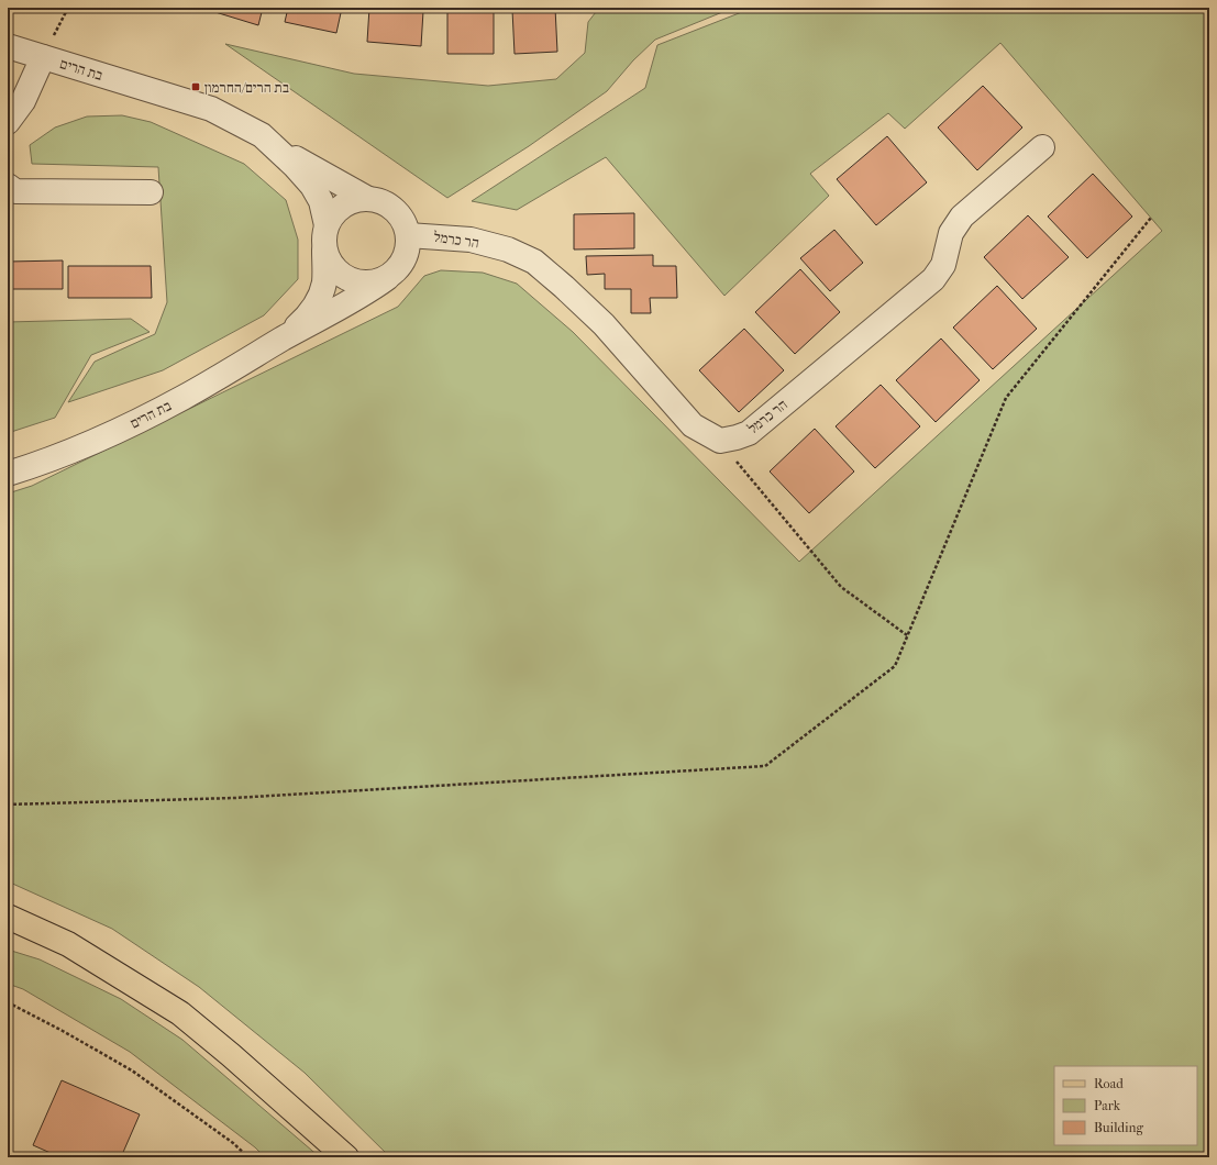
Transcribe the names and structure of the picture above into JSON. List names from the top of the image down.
{
  "streets": {
    "street": ["בת הרים", "הר כרמל"]
  },
  "crossings": [
    ["בת הרים", "הר כרמל"]
  ],
  "places": {
    "transit": ["בת הרים/החרמון"]
  },
  "legend": ["Road", "Park", "Building"]
}
